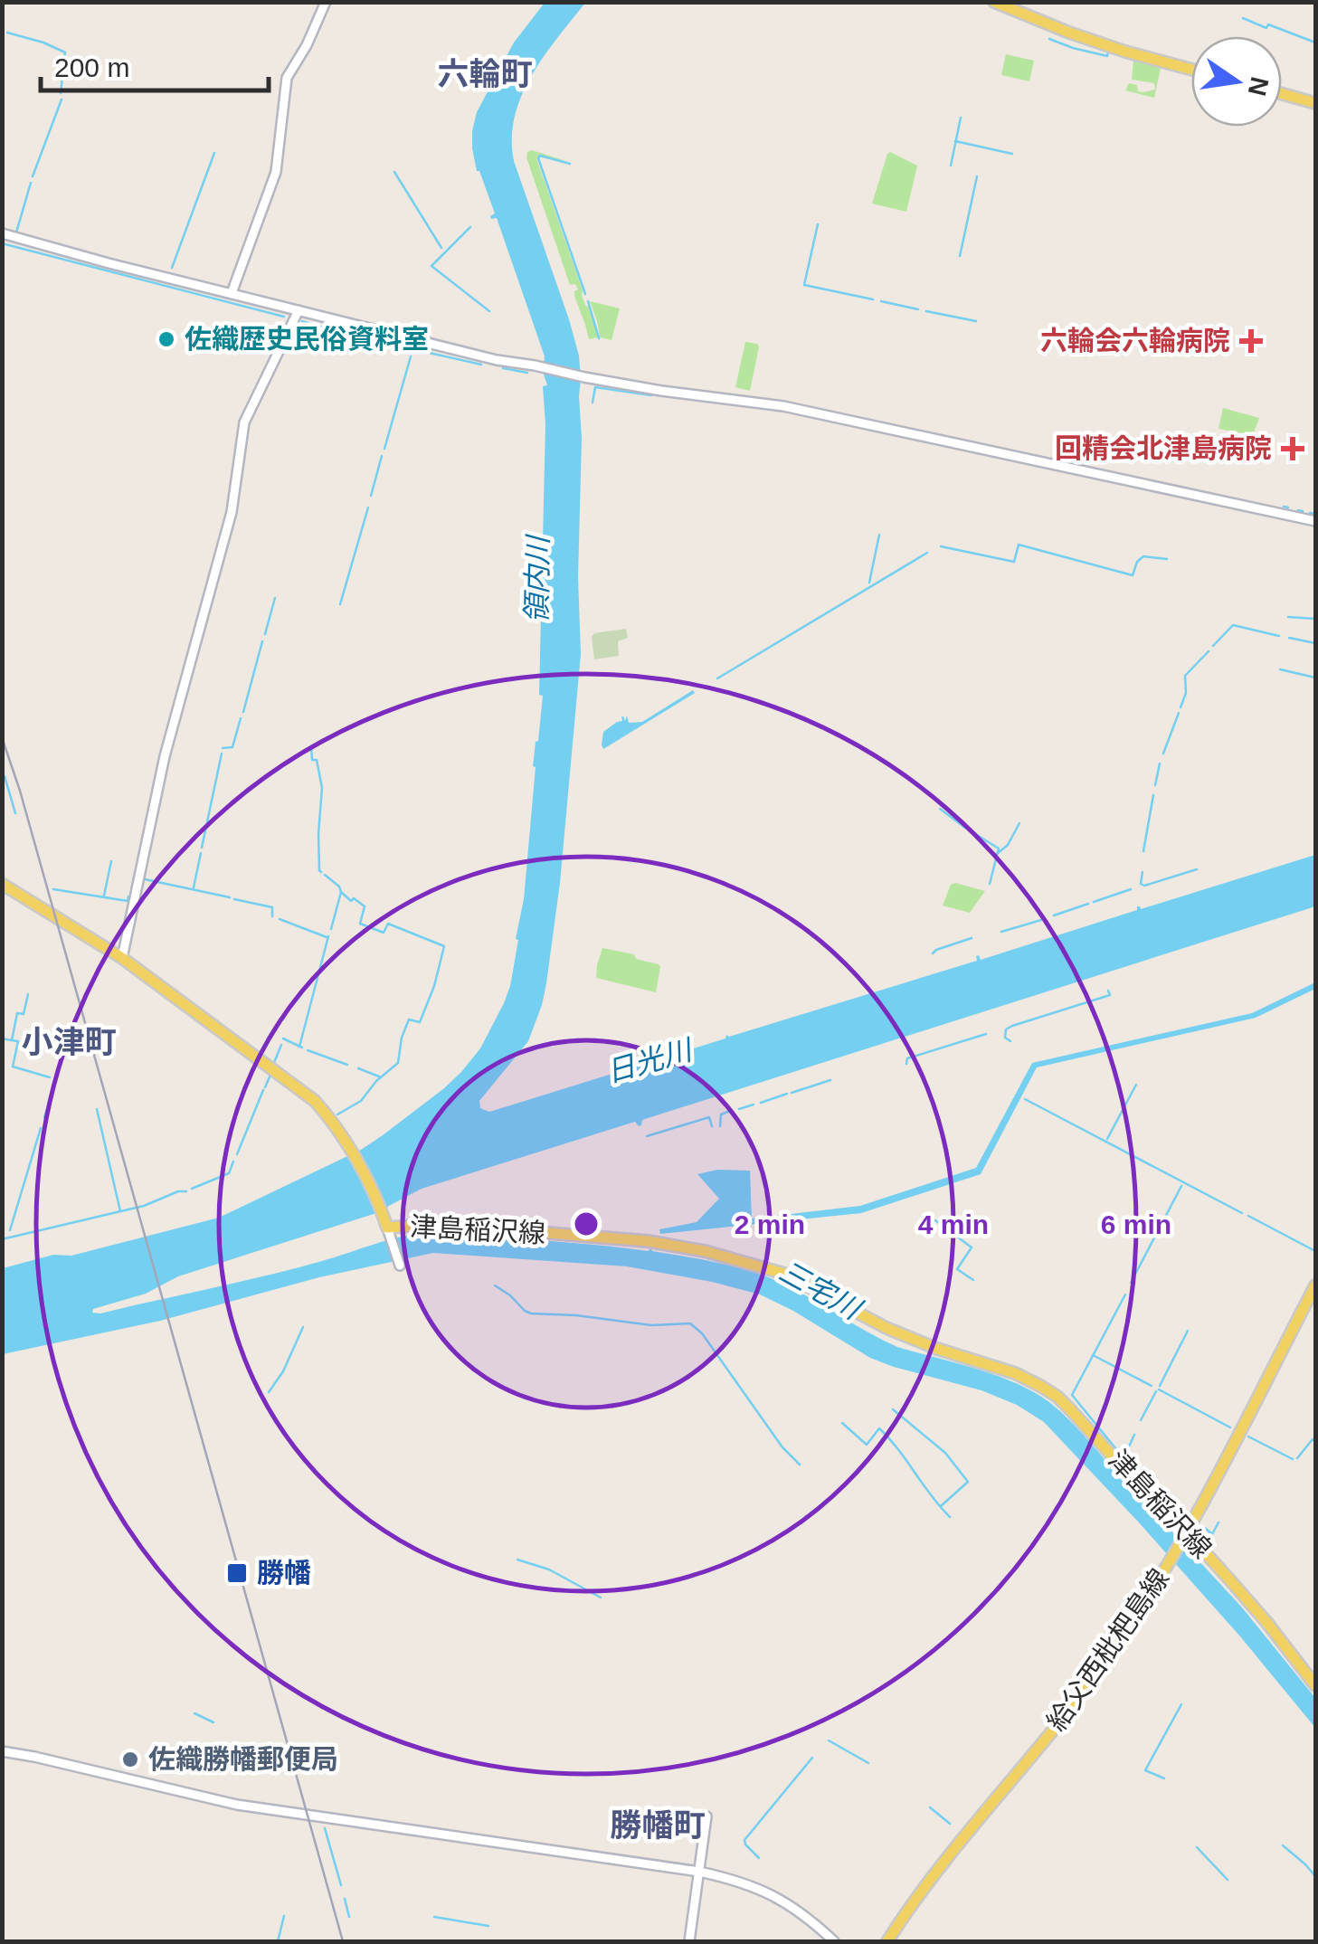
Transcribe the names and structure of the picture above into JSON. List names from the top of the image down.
{
  "streets": {
    "main road": ["津島稲沢線", "給父西枇杷島線"]
  },
  "crossings": [
    ["津島稲沢線", "給父西枇杷島線"]
  ],
  "districts": ["六輪町", "小津町", "勝幡町"],
  "water": ["領内川", "日光川", "三宅川"],
  "places": {
    "other": ["佐織歴史民俗資料室", "佐織勝幡郵便局"],
    "health": ["六輪会六輪病院", "回精会北津島病院"],
    "transit": ["勝幡"]
  },
  "scale_bar": "200 m",
  "north": "right",
  "rings": ["2 min", "4 min", "6 min"]
}
